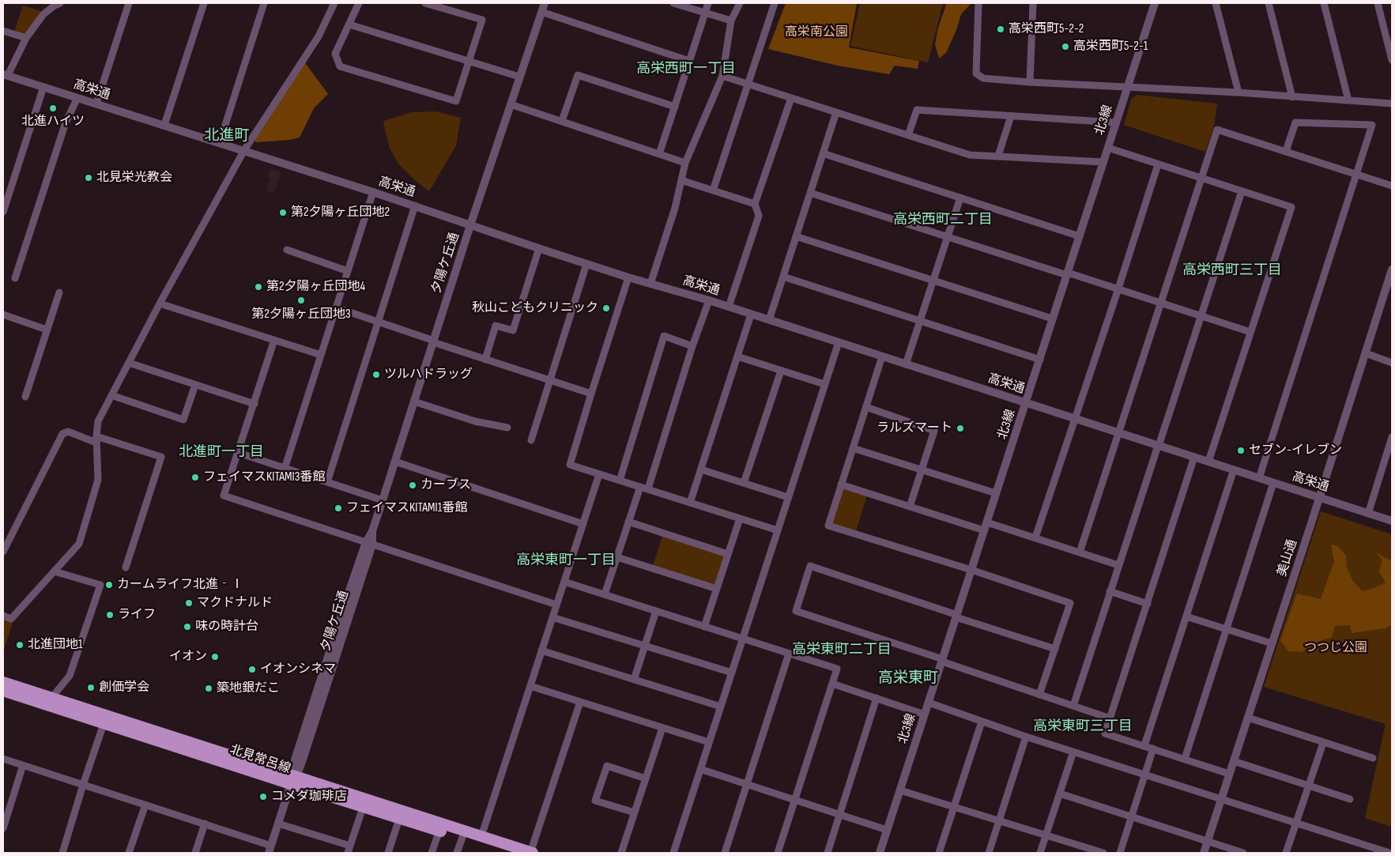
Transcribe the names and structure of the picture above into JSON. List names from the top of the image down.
{
  "streets": {
    "main road": ["北見常呂線"],
    "street": [
      "高栄通",
      "北3線",
      "夕陽ケ丘通",
      "美山通"
    ]
  },
  "crossings": [
    ["高栄通", "北3線"],
    ["高栄通", "夕陽ケ丘通"],
    ["高栄通", "美山通"],
    ["夕陽ケ丘通", "北見常呂線"]
  ],
  "districts": [
    "高栄西町一丁目",
    "北進町",
    "高栄西町二丁目",
    "高栄西町三丁目",
    "北進町一丁目",
    "高栄東町一丁目",
    "高栄東町二丁目",
    "高栄東町",
    "高栄東町三丁目"
  ],
  "parks": ["高栄南公園", "つつじ公園"],
  "places": [
    "高栄西町5-2-2",
    "高栄西町5-2-1",
    "北進ハイツ",
    "北見栄光教会",
    "第2夕陽ヶ丘団地2",
    "第2夕陽ヶ丘団地4",
    "第2夕陽ヶ丘団地3",
    "秋山こどもクリニック",
    "ツルハドラッグ",
    "ラルズマート",
    "セブン-イレブン",
    "フェイマスKITAMI3番館",
    "カーブス",
    "フェイマスKITAMI1番館",
    "カームライフ北進‐Ⅰ",
    "マクドナルド",
    "ライフ",
    "味の時計台",
    "北進団地1",
    "イオン",
    "イオンシネマ",
    "創価学会",
    "築地銀だこ",
    "コメダ珈琲店"
  ]
}
